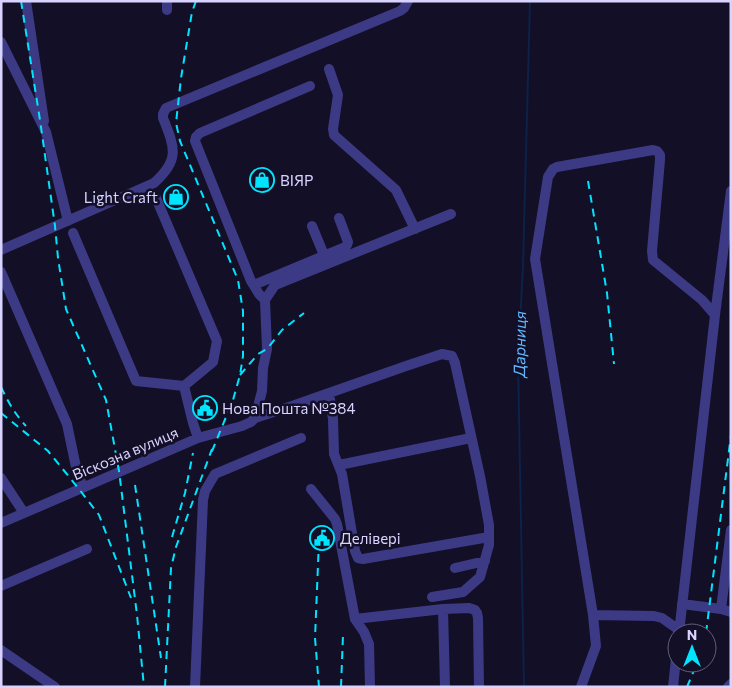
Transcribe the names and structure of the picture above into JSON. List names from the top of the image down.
{
  "streets": {
    "street": ["Віскозна вулиця"]
  },
  "water": ["Дарниця"],
  "places": {
    "shop": ["ВІЯР", "Light Craft"],
    "public building": ["Нова Пошта №384", "Делівері"]
  },
  "north": "top"
}
